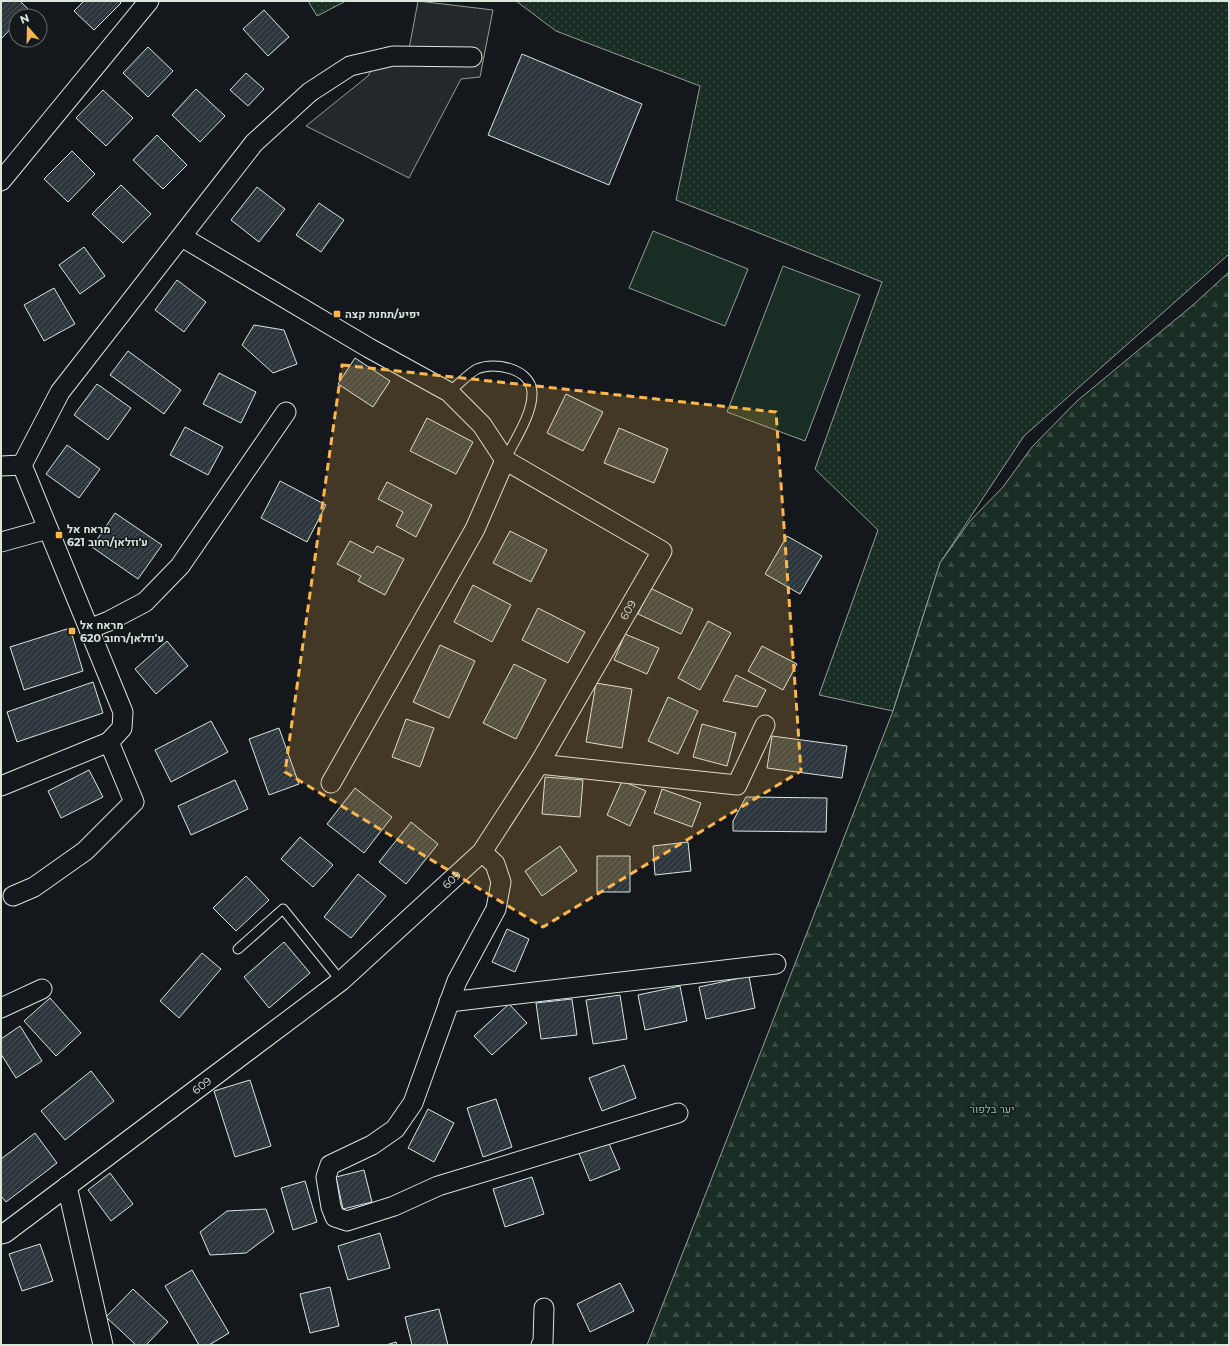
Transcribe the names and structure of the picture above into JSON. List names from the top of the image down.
{
  "streets": {
    "street": ["609"]
  },
  "parks": ["יער בלפור"],
  "places": {
    "transit": ["יפיע/תחנת קצה", "מראח אל ע׳וזלאן/רחוב 621", "מראח אל ע׳וזלאן/רחוב 620"]
  },
  "north": "top"
}
